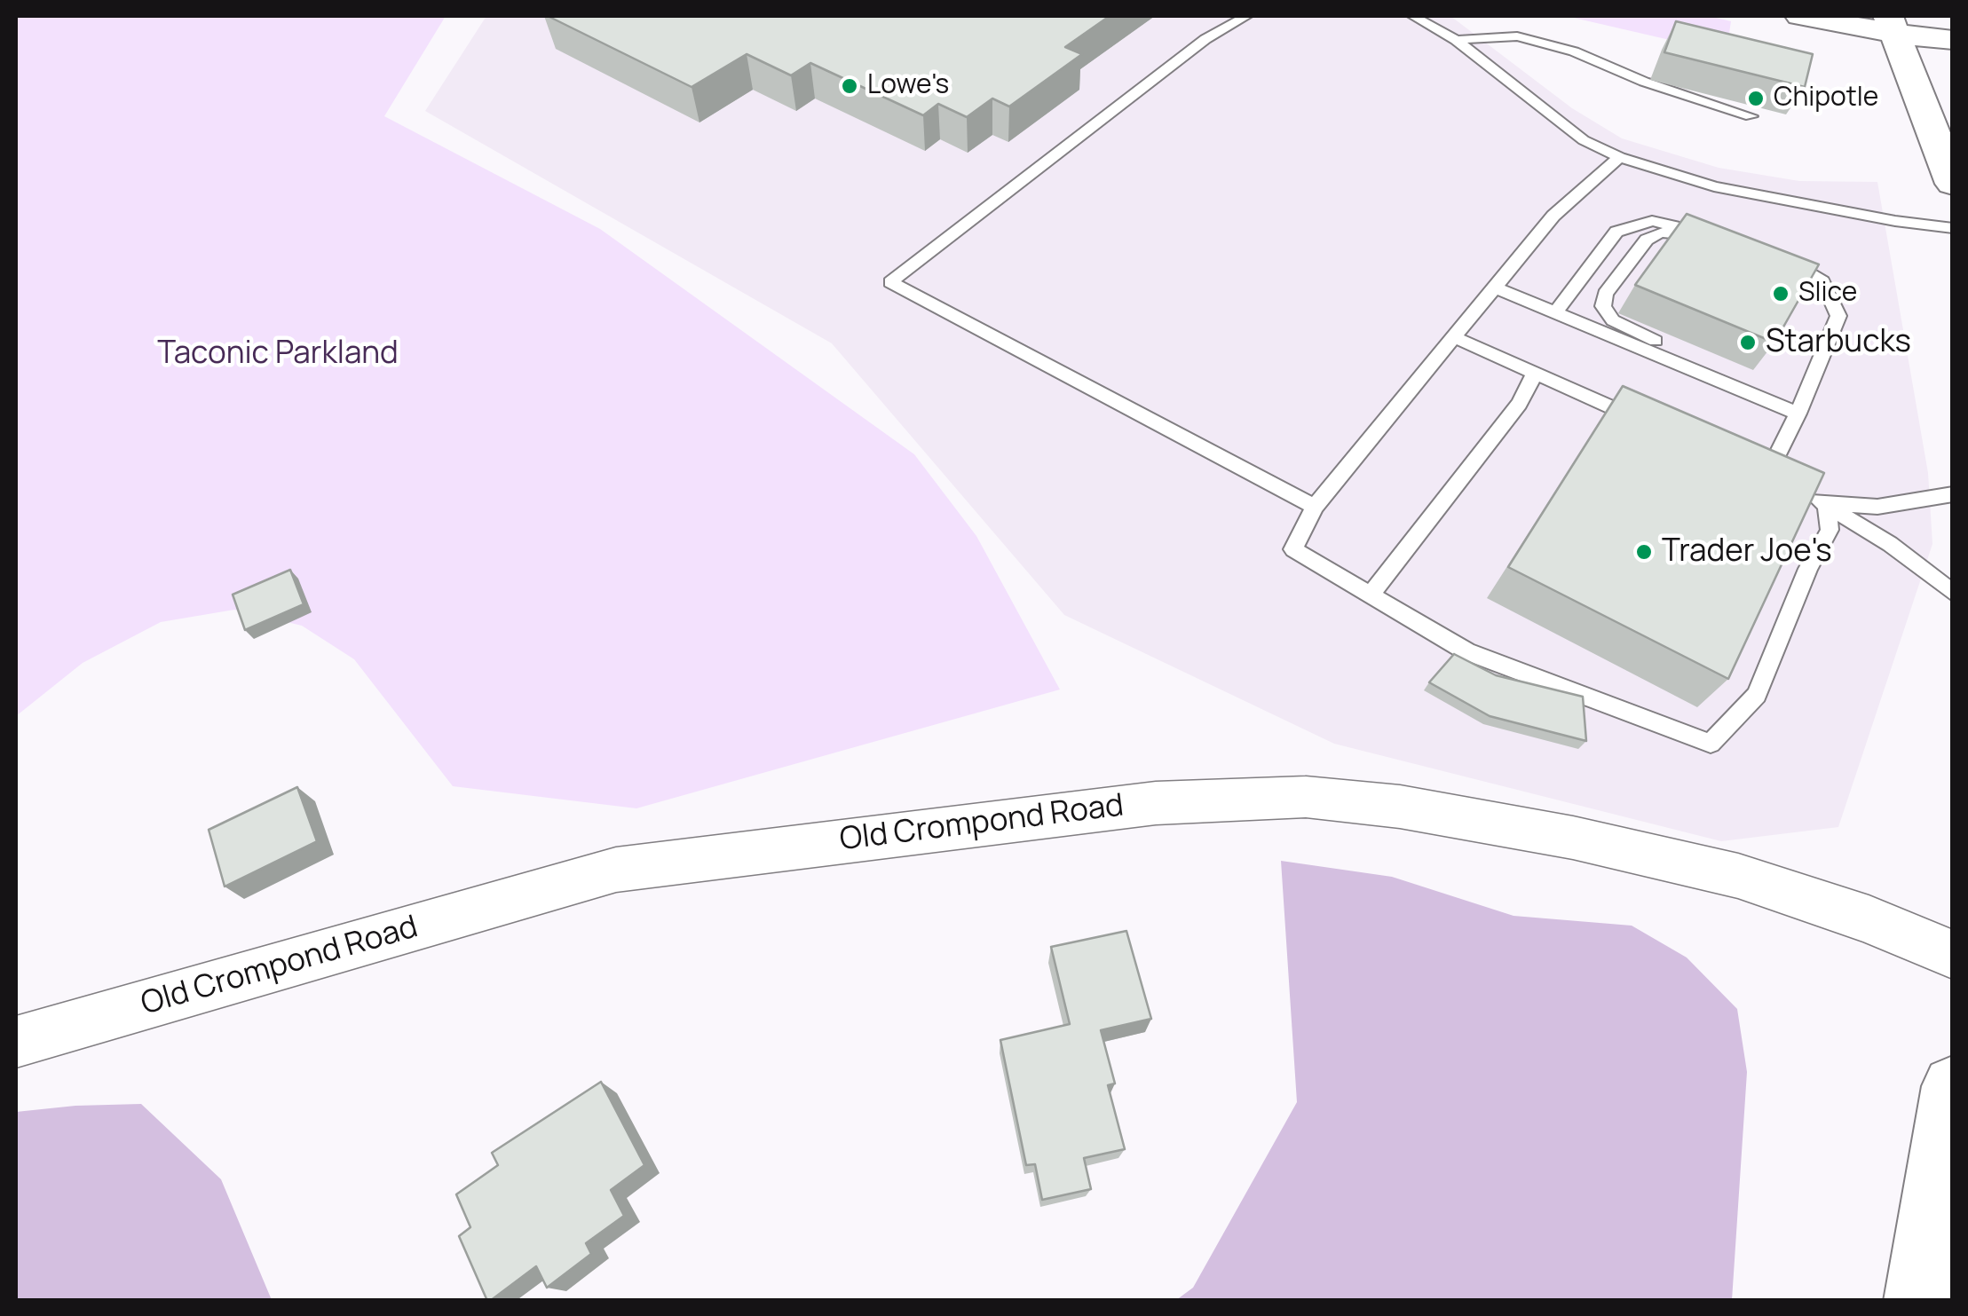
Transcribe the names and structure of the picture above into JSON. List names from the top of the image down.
{
  "streets": {
    "street": ["Old Crompond Road"]
  },
  "parks": ["Taconic Parkland"],
  "places": [
    "Lowe's",
    "Chipotle",
    "Slice",
    "Starbucks",
    "Trader Joe's"
  ]
}
